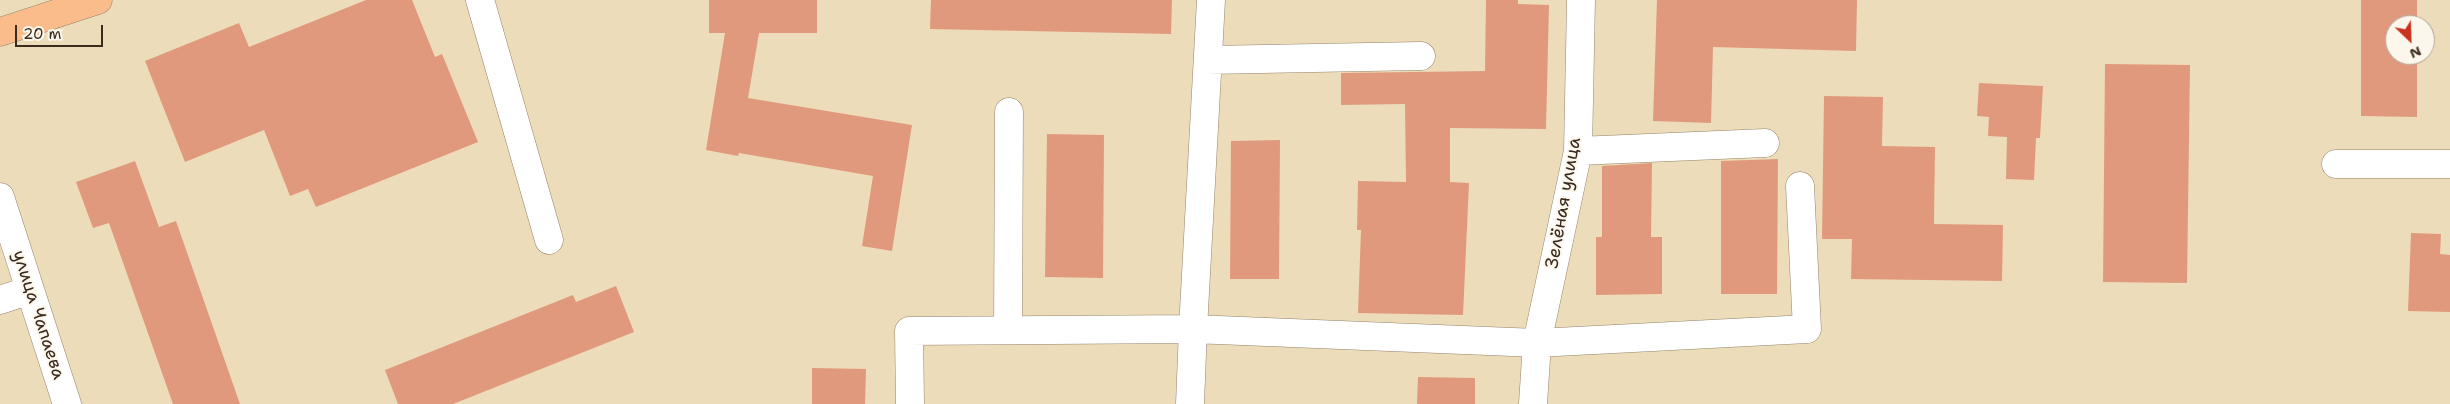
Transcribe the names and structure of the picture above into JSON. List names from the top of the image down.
{
  "streets": {
    "street": ["Зелёная улица", "улица Чапаева"]
  },
  "scale_bar": "20 m",
  "north": "bottom right"
}
